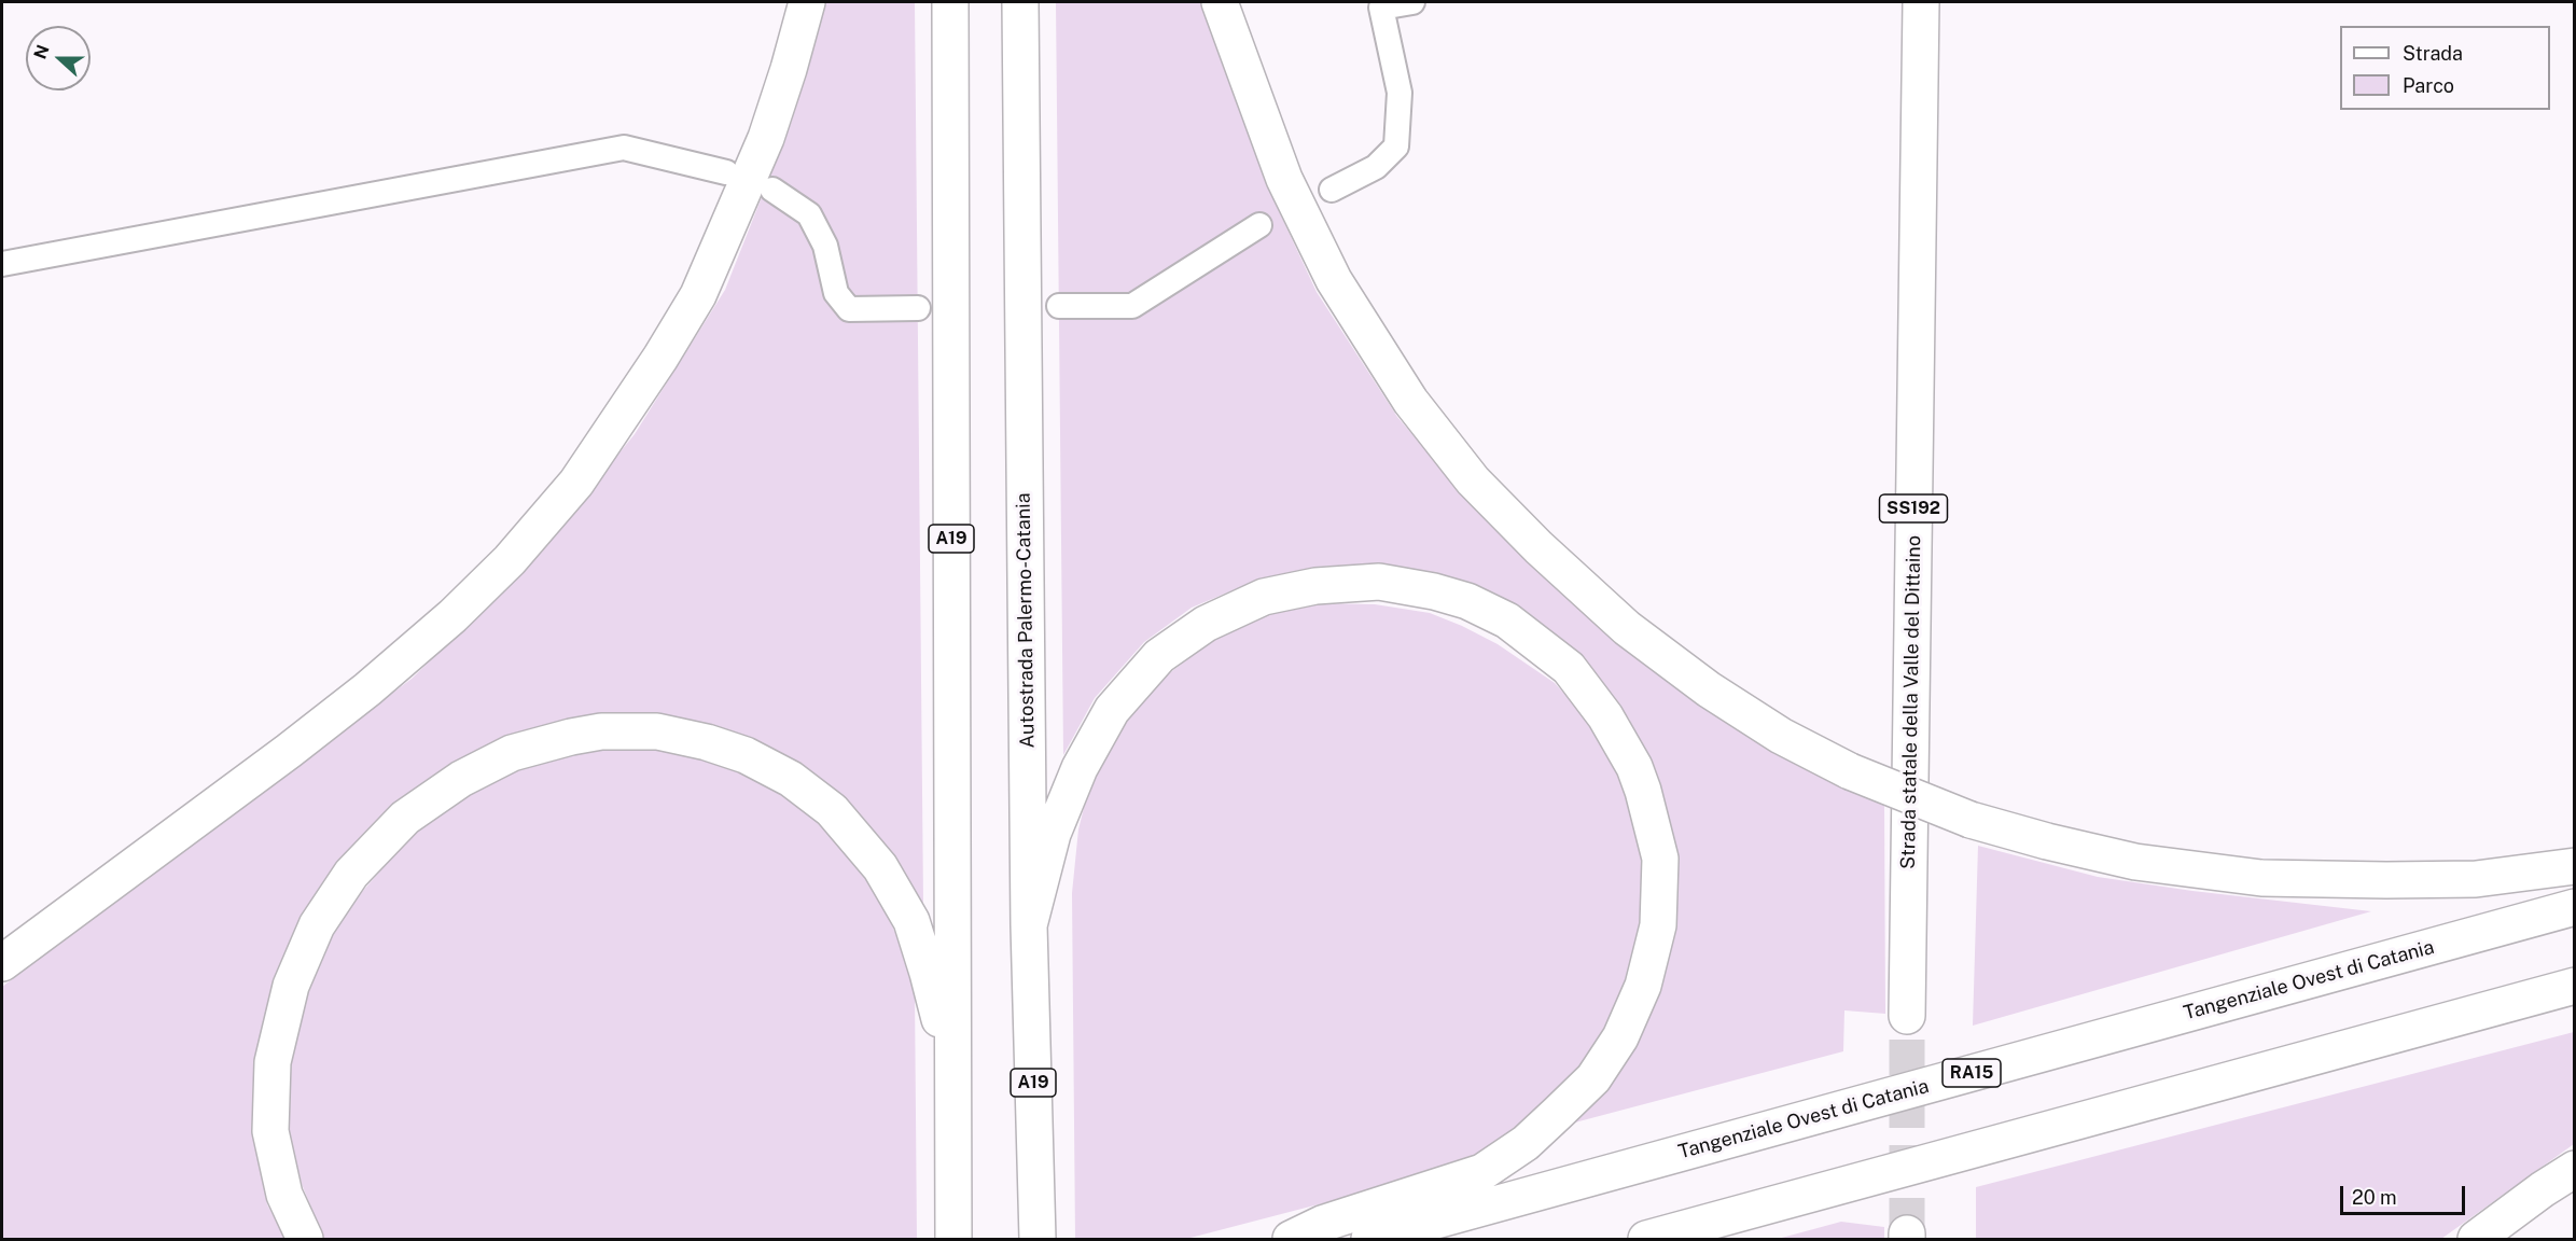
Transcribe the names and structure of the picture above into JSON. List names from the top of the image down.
{
  "streets": {
    "main road": [
      "SS192",
      "A19",
      "Autostrada Palermo-Catania",
      "Strada statale della Valle del Dittaino",
      "Tangenziale Ovest di Catania",
      "RA15"
    ]
  },
  "legend": ["Strada", "Parco"],
  "scale_bar": "20 m",
  "north": "left"
}
